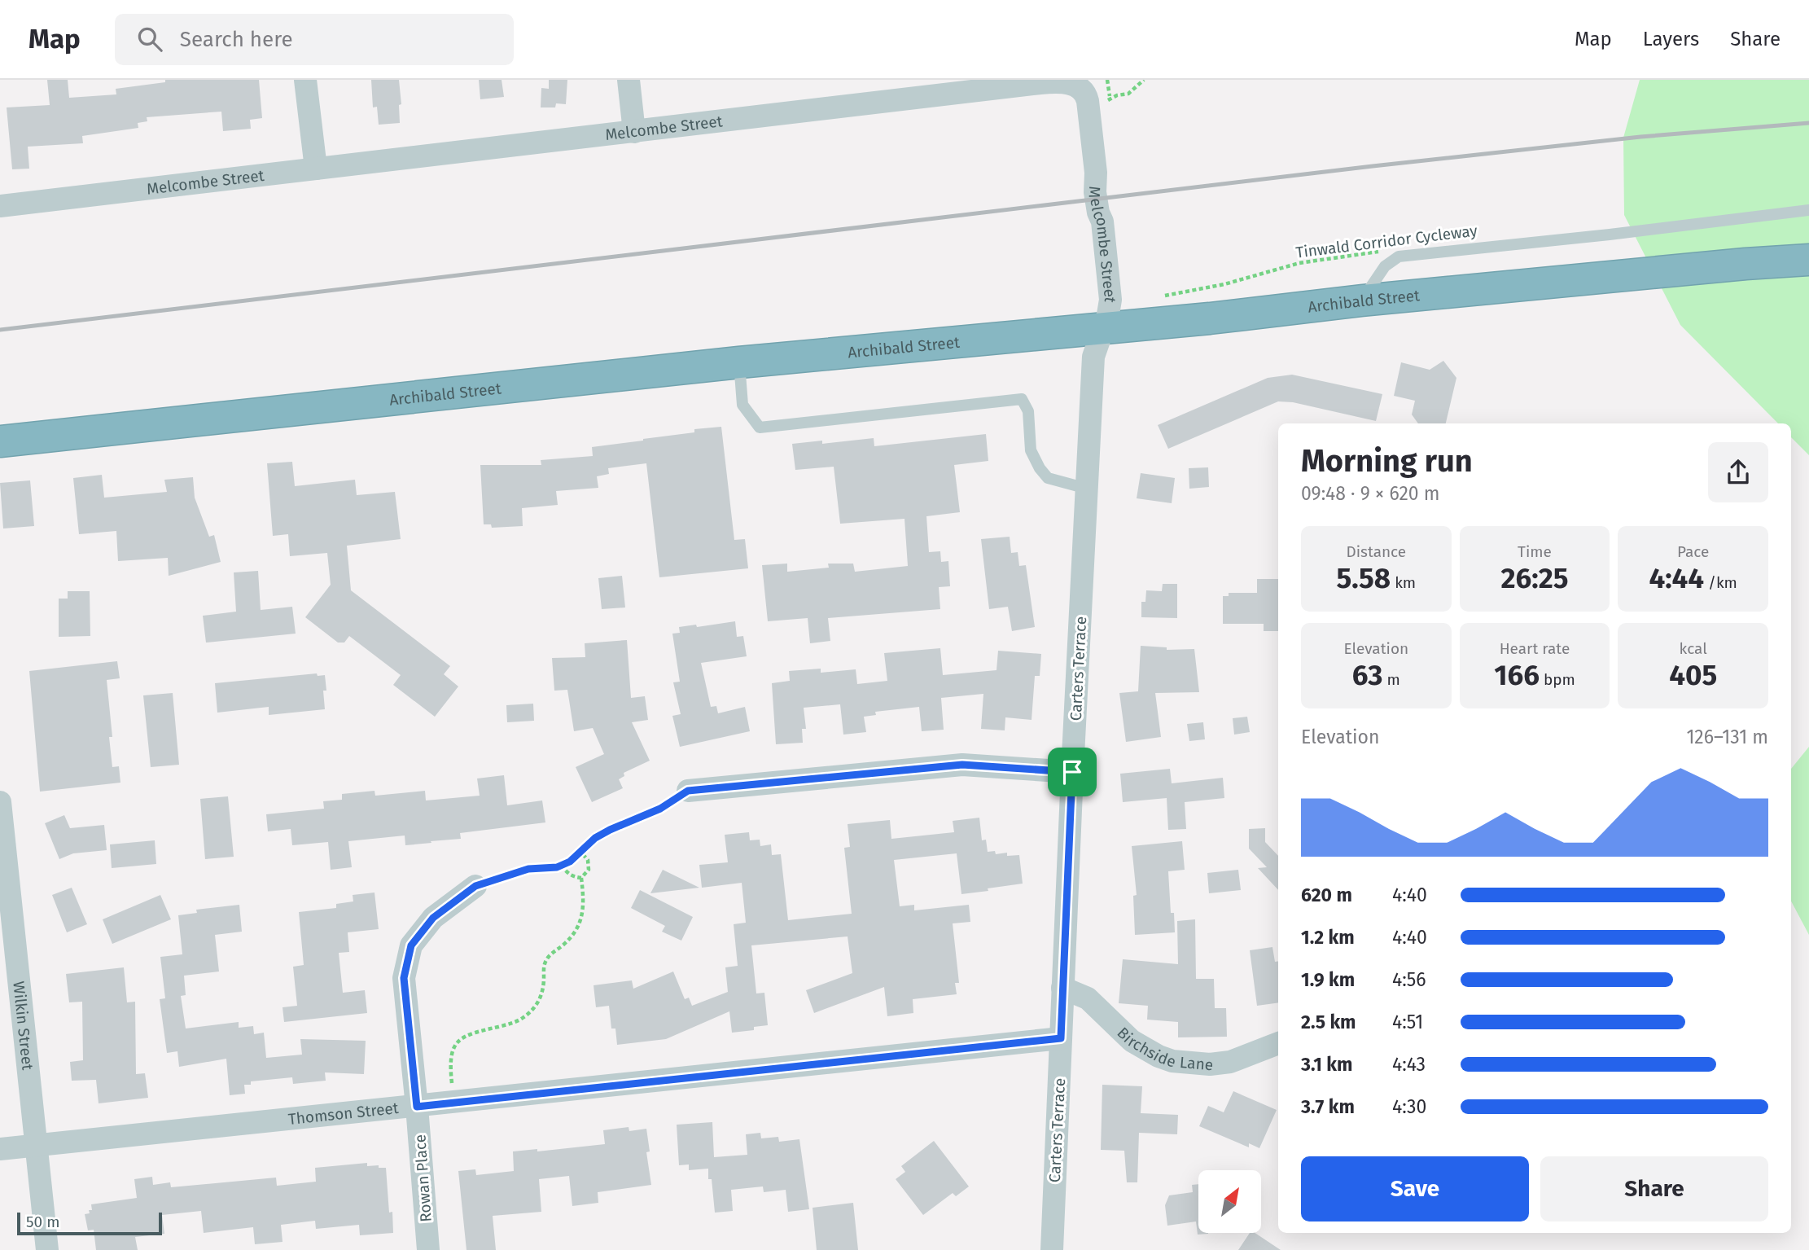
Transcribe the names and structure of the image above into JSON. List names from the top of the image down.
{
  "streets": {
    "highway": ["Archibald Street"],
    "street": [
      "Melcombe Street",
      "Carters Terrace",
      "Wilkin Street",
      "Birchside Lane",
      "Thomson Street",
      "Rowan Place"
    ],
    "path": ["Tinwald Corridor Cycleway"]
  },
  "crossings": [
    ["Melcombe Street", "Archibald Street"],
    ["Melcombe Street", "Carters Terrace"],
    ["Archibald Street", "Carters Terrace"],
    ["Carters Terrace", "Birchside Lane"],
    ["Carters Terrace", "Thomson Street"],
    ["Wilkin Street", "Thomson Street"],
    ["Thomson Street", "Rowan Place"]
  ],
  "scale_bar": "50 m",
  "north": "top right",
  "page": {
    "header": "Map",
    "search": "Search here",
    "nav": ["Map", "Layers", "Share"],
    "heading": ["Morning run", "09:48 · 9 × 620 m"],
    "stats": [
      ["Distance", "5.58 km"],
      ["Time", "26:25"],
      ["Pace", "4:44 /km"],
      ["Elevation", "63 m"],
      ["Heart rate", "166 bpm"],
      ["kcal", "405"]
    ],
    "chart": ["Elevation", "126–131 m"],
    "list": [
      {
        "name": "620 m",
        "note": "4:40"
      },
      {
        "name": "1.2 km",
        "note": "4:40"
      },
      {
        "name": "1.9 km",
        "note": "4:56"
      },
      {
        "name": "2.5 km",
        "note": "4:51"
      },
      {
        "name": "3.1 km",
        "note": "4:43"
      },
      {
        "name": "3.7 km",
        "note": "4:30"
      }
    ],
    "buttons": ["Save", "Share"],
    "scale": "50 m"
  }
}
